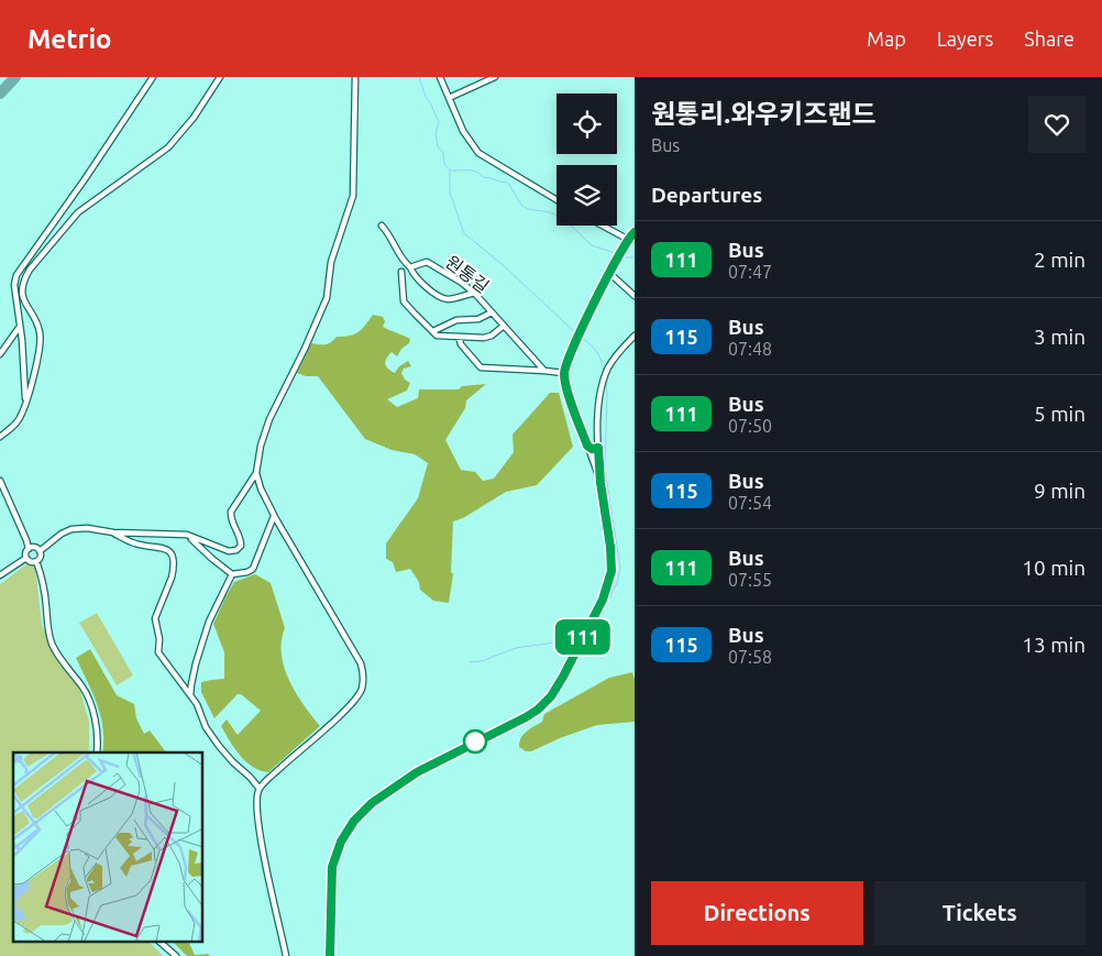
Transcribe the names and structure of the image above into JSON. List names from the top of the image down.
{
  "streets": {
    "street": ["원통길"]
  },
  "lines": ["bus line 111"],
  "page": {
    "header": "Metrio",
    "nav": ["Map", "Layers", "Share"],
    "on_map": "111",
    "heading": [
      ["원통리.와우키즈랜드", "Bus"],
      "Departures"
    ],
    "list": [
      {
        "mark": "111",
        "name": "Bus",
        "note": "07:47",
        "value": "2 min"
      },
      {
        "mark": "115",
        "name": "Bus",
        "note": "07:48",
        "value": "3 min"
      },
      {
        "mark": "111",
        "name": "Bus",
        "note": "07:50",
        "value": "5 min"
      },
      {
        "mark": "115",
        "name": "Bus",
        "note": "07:54",
        "value": "9 min"
      },
      {
        "mark": "111",
        "name": "Bus",
        "note": "07:55",
        "value": "10 min"
      },
      {
        "mark": "115",
        "name": "Bus",
        "note": "07:58",
        "value": "13 min"
      }
    ],
    "buttons": ["Directions", "Tickets"]
  }
}
